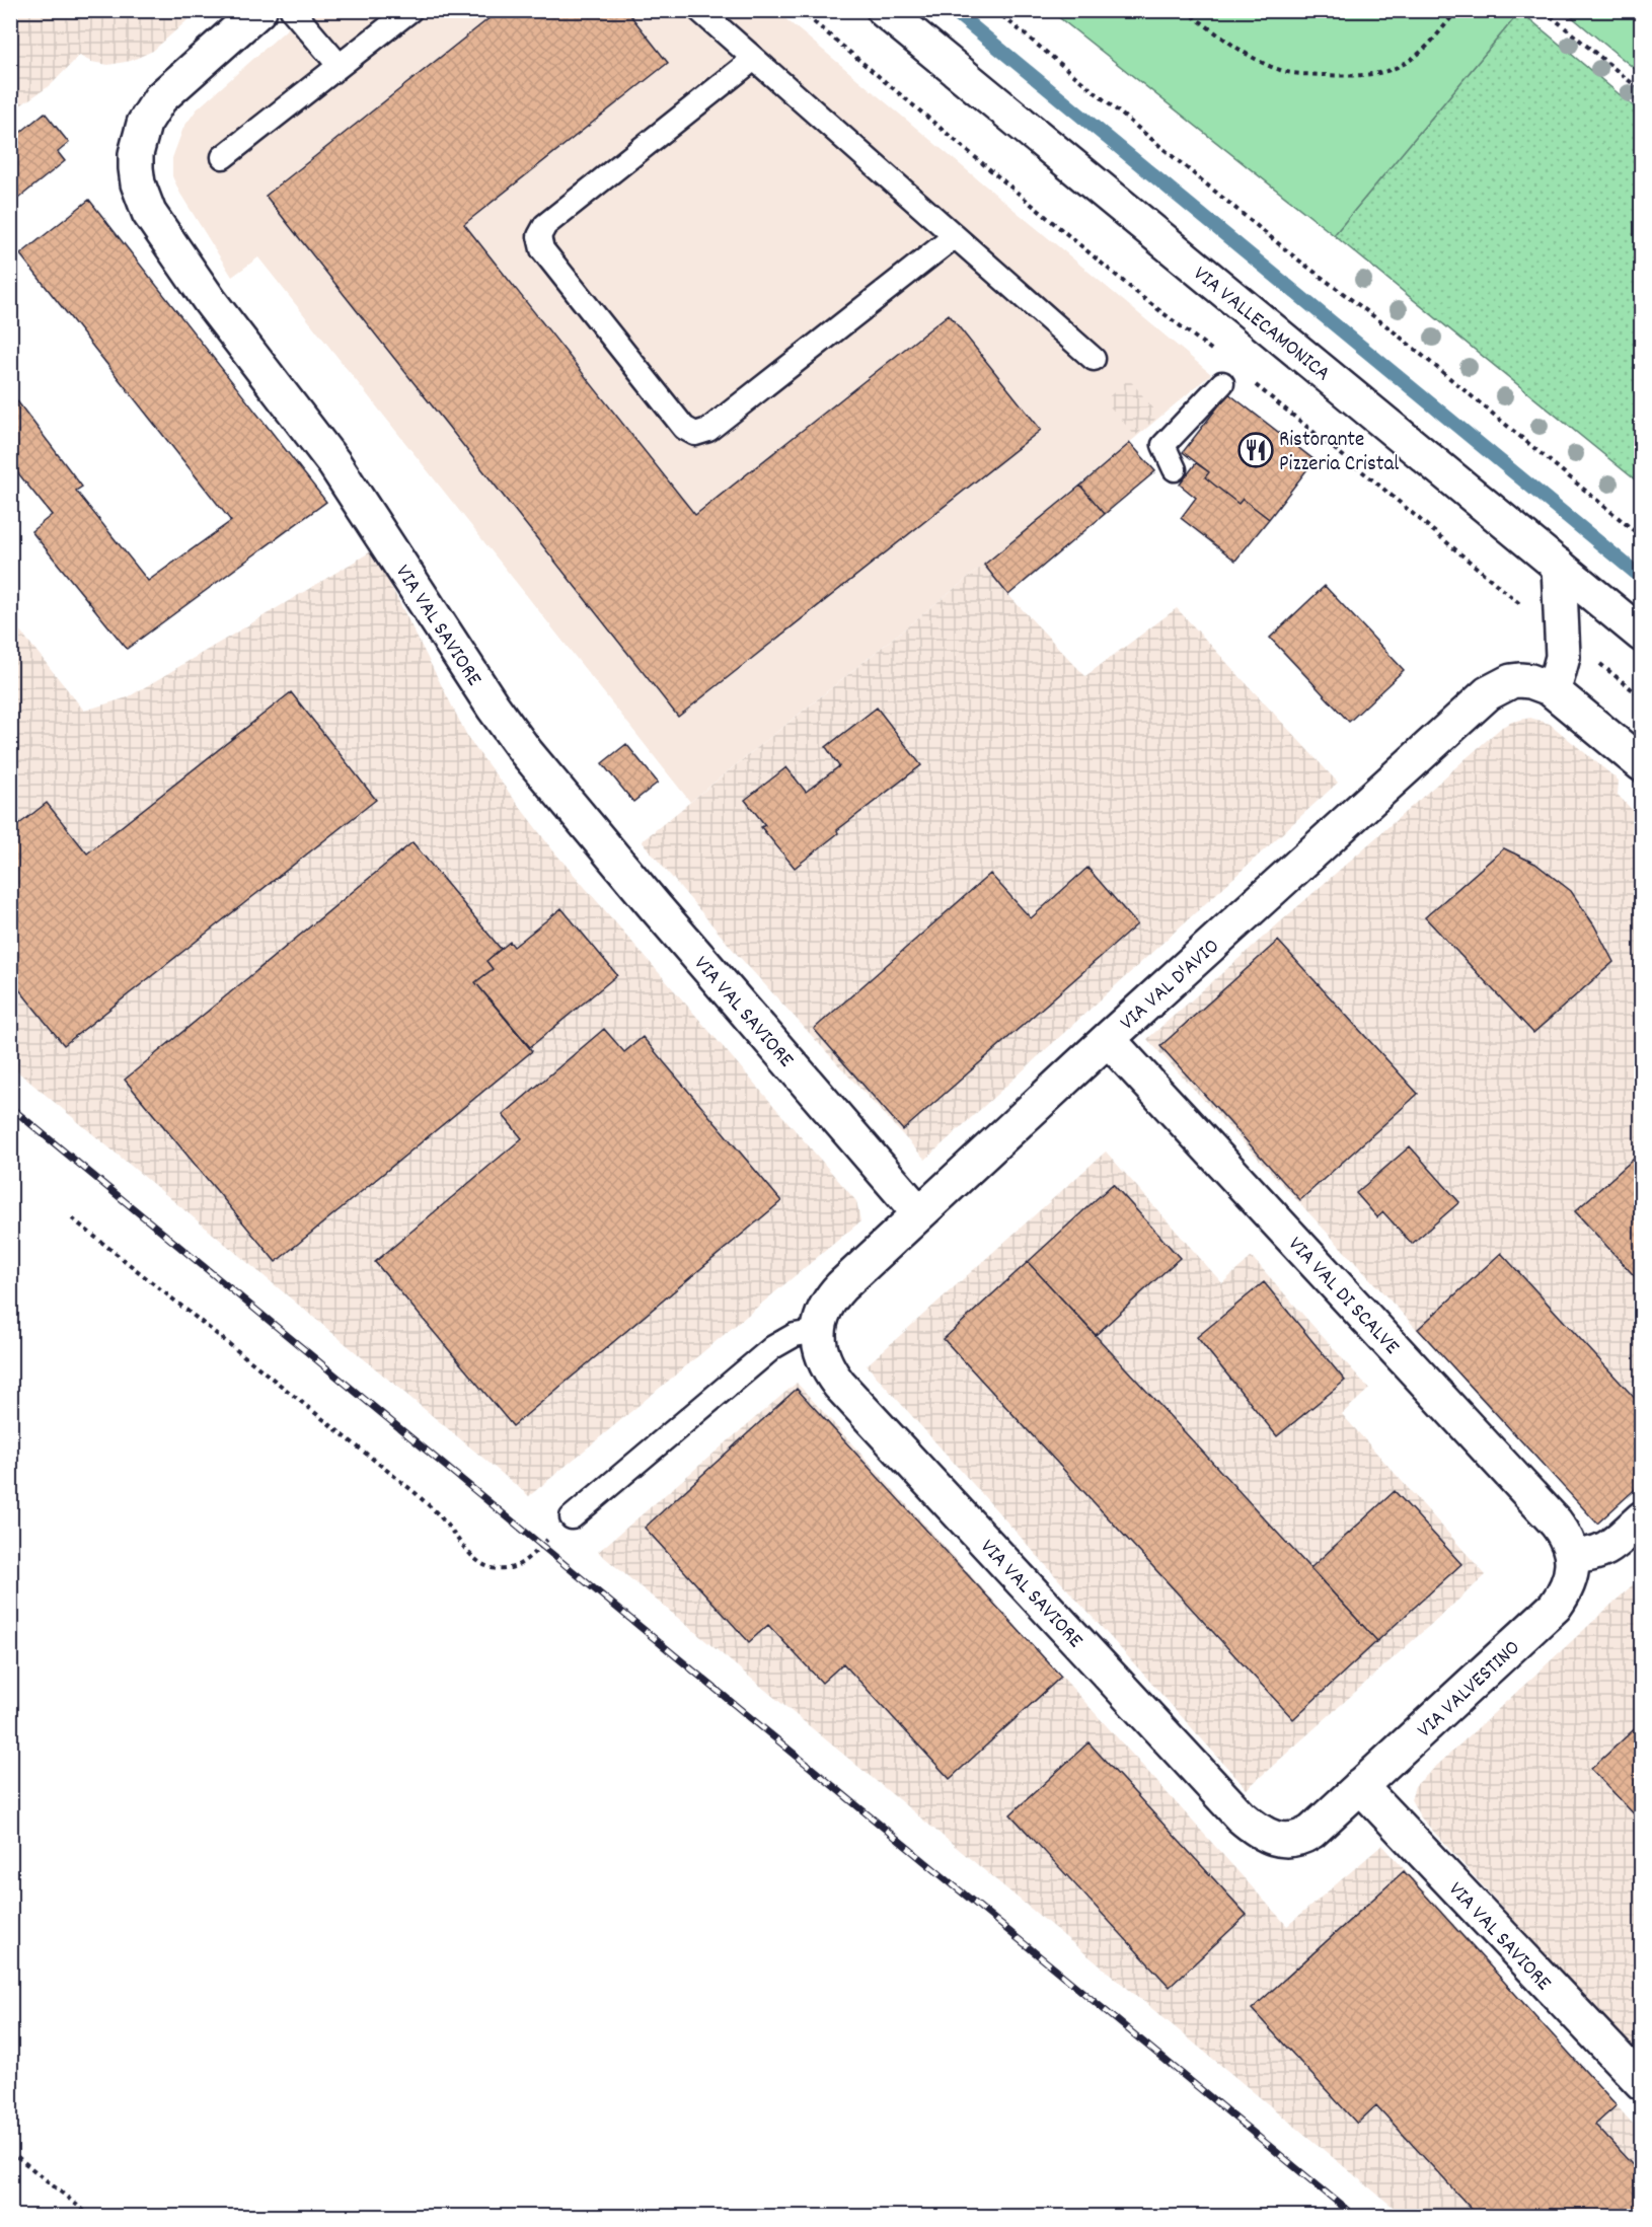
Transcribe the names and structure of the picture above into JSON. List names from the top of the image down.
{
  "streets": {
    "street": [
      "VIA VALLECAMONICA",
      "VIA VAL SAVIORE",
      "VIA VAL D'AVIO",
      "VIA VAL DI SCALVE",
      "VIA VALVESTINO"
    ]
  },
  "crossings": [
    ["VIA VAL SAVIORE", "VIA VAL D'AVIO"],
    ["VIA VAL SAVIORE", "VIA VALVESTINO"],
    ["VIA VAL D'AVIO", "VIA VAL DI SCALVE"],
    ["VIA VAL DI SCALVE", "VIA VALVESTINO"]
  ],
  "places": {
    "restaurant": ["Ristorante Pizzeria Cristal"]
  }
}
